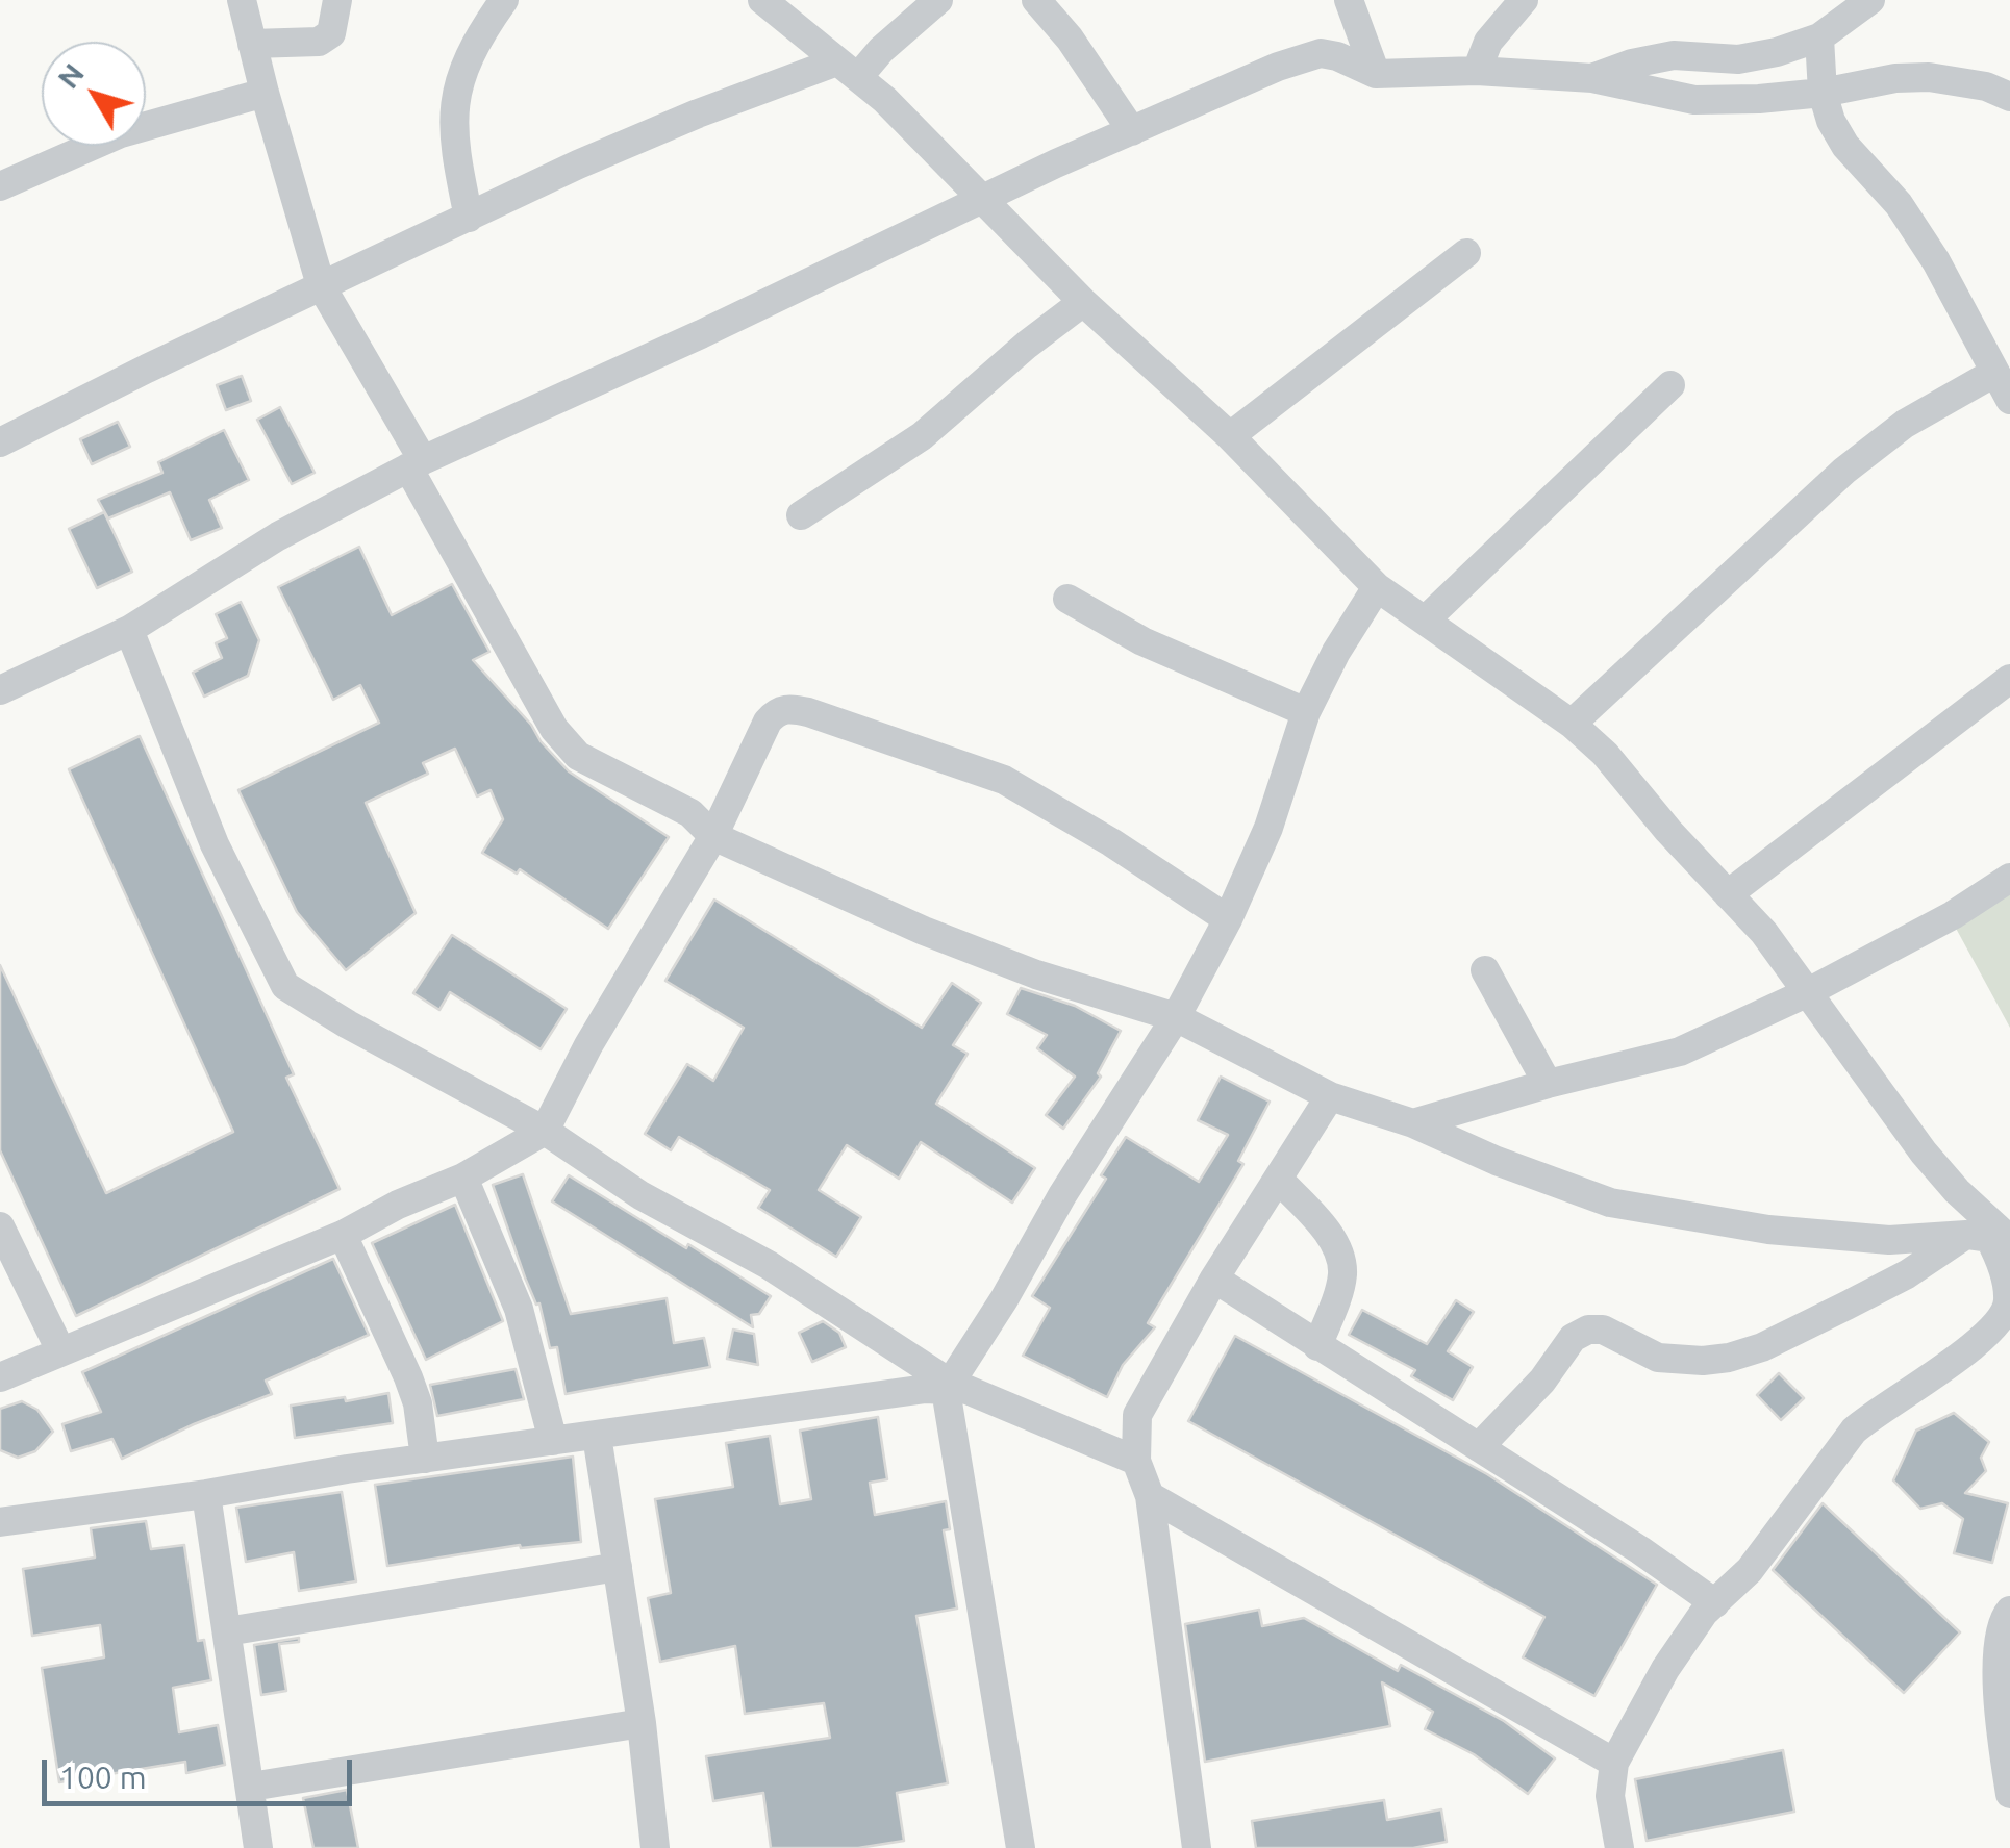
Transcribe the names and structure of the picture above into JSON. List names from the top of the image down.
{
  "scale_bar": "100 m",
  "north": "top left"
}
